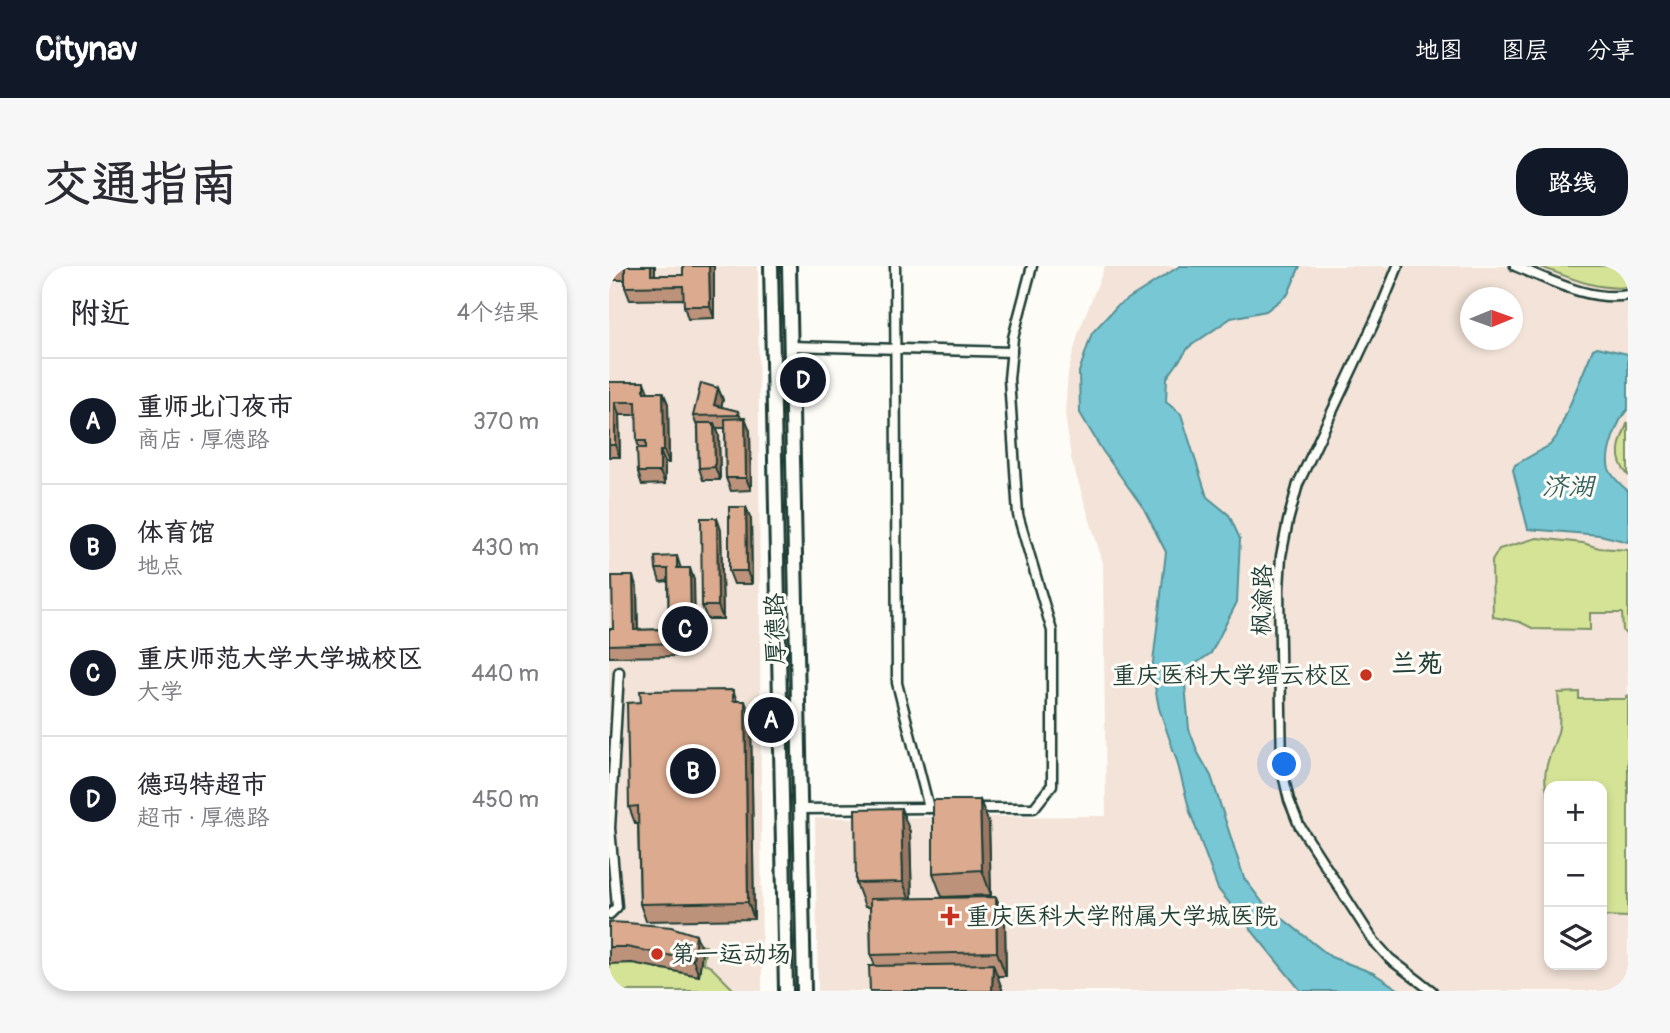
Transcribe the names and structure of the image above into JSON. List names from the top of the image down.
{
  "streets": {
    "main road": ["厚德路"],
    "street": ["枫渝路"]
  },
  "districts": ["兰苑"],
  "water": ["济湖"],
  "places": {
    "other": ["重庆医科大学缙云校区", "第一运动场"],
    "health": ["重庆医科大学附属大学城医院"]
  },
  "north": "right",
  "page": {
    "header": "Citynav",
    "nav": ["地图", "图层", "分享"],
    "buttons": "路线",
    "title": "交通指南",
    "heading": ["附近", "4个结果"],
    "pins": [
      "D",
      "C",
      "A",
      "B"
    ],
    "list": [
      {
        "mark": "A",
        "name": "重师北门夜市",
        "note": "商店 · 厚德路",
        "value": "370 m"
      },
      {
        "mark": "B",
        "name": "体育馆",
        "note": "地点",
        "value": "430 m"
      },
      {
        "mark": "C",
        "name": "重庆师范大学大学城校区",
        "note": "大学",
        "value": "440 m"
      },
      {
        "mark": "D",
        "name": "德玛特超市",
        "note": "超市 · 厚德路",
        "value": "450 m"
      }
    ],
    "map_buttons": ["+", "−"]
  }
}
